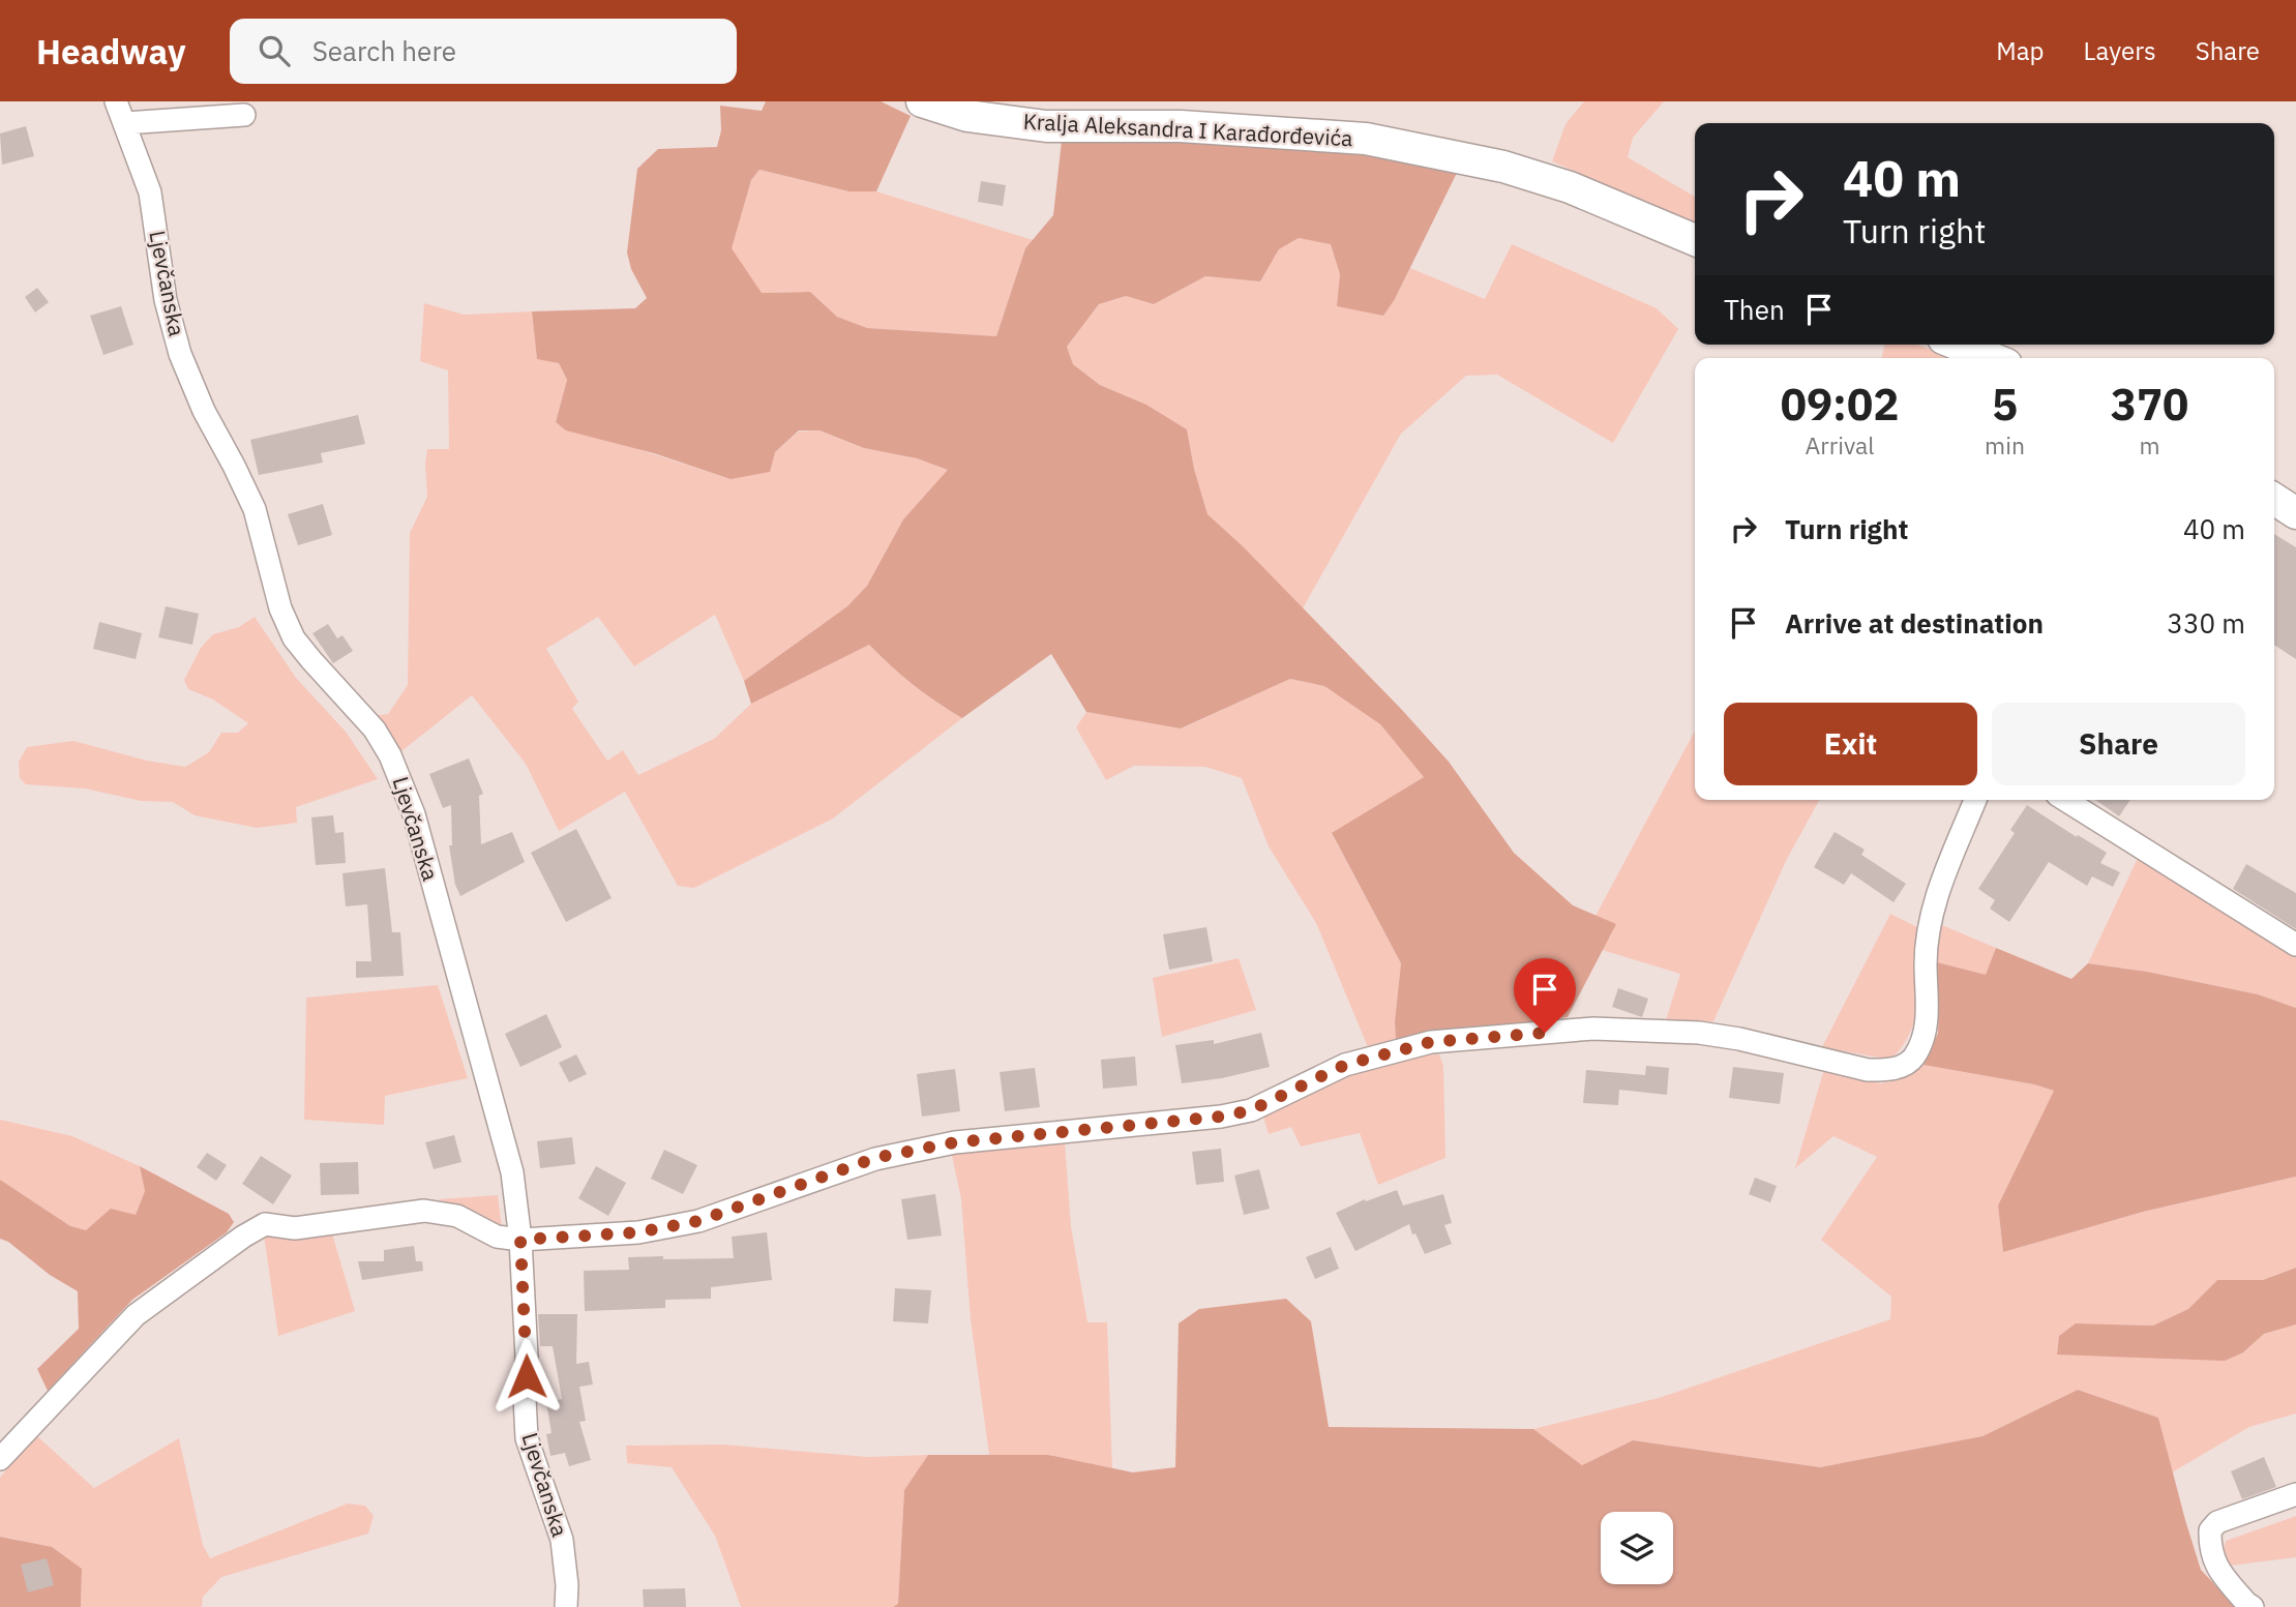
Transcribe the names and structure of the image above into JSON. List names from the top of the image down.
{
  "streets": {
    "street": ["Kralja Aleksandra I Karađorđevića", "Ljevčanska"]
  },
  "page": {
    "header": "Headway",
    "search": "Search here",
    "nav": ["Map", "Layers", "Share"],
    "turn": ["40 m", "Turn right"],
    "then": "Then",
    "eta": [
      "09:02",
      "Arrival",
      "5",
      "min",
      "370",
      "m"
    ],
    "list": [
      {
        "name": "Turn right",
        "value": "40 m"
      },
      {
        "name": "Arrive at destination",
        "value": "330 m"
      }
    ],
    "buttons": ["Exit", "Share"]
  }
}
